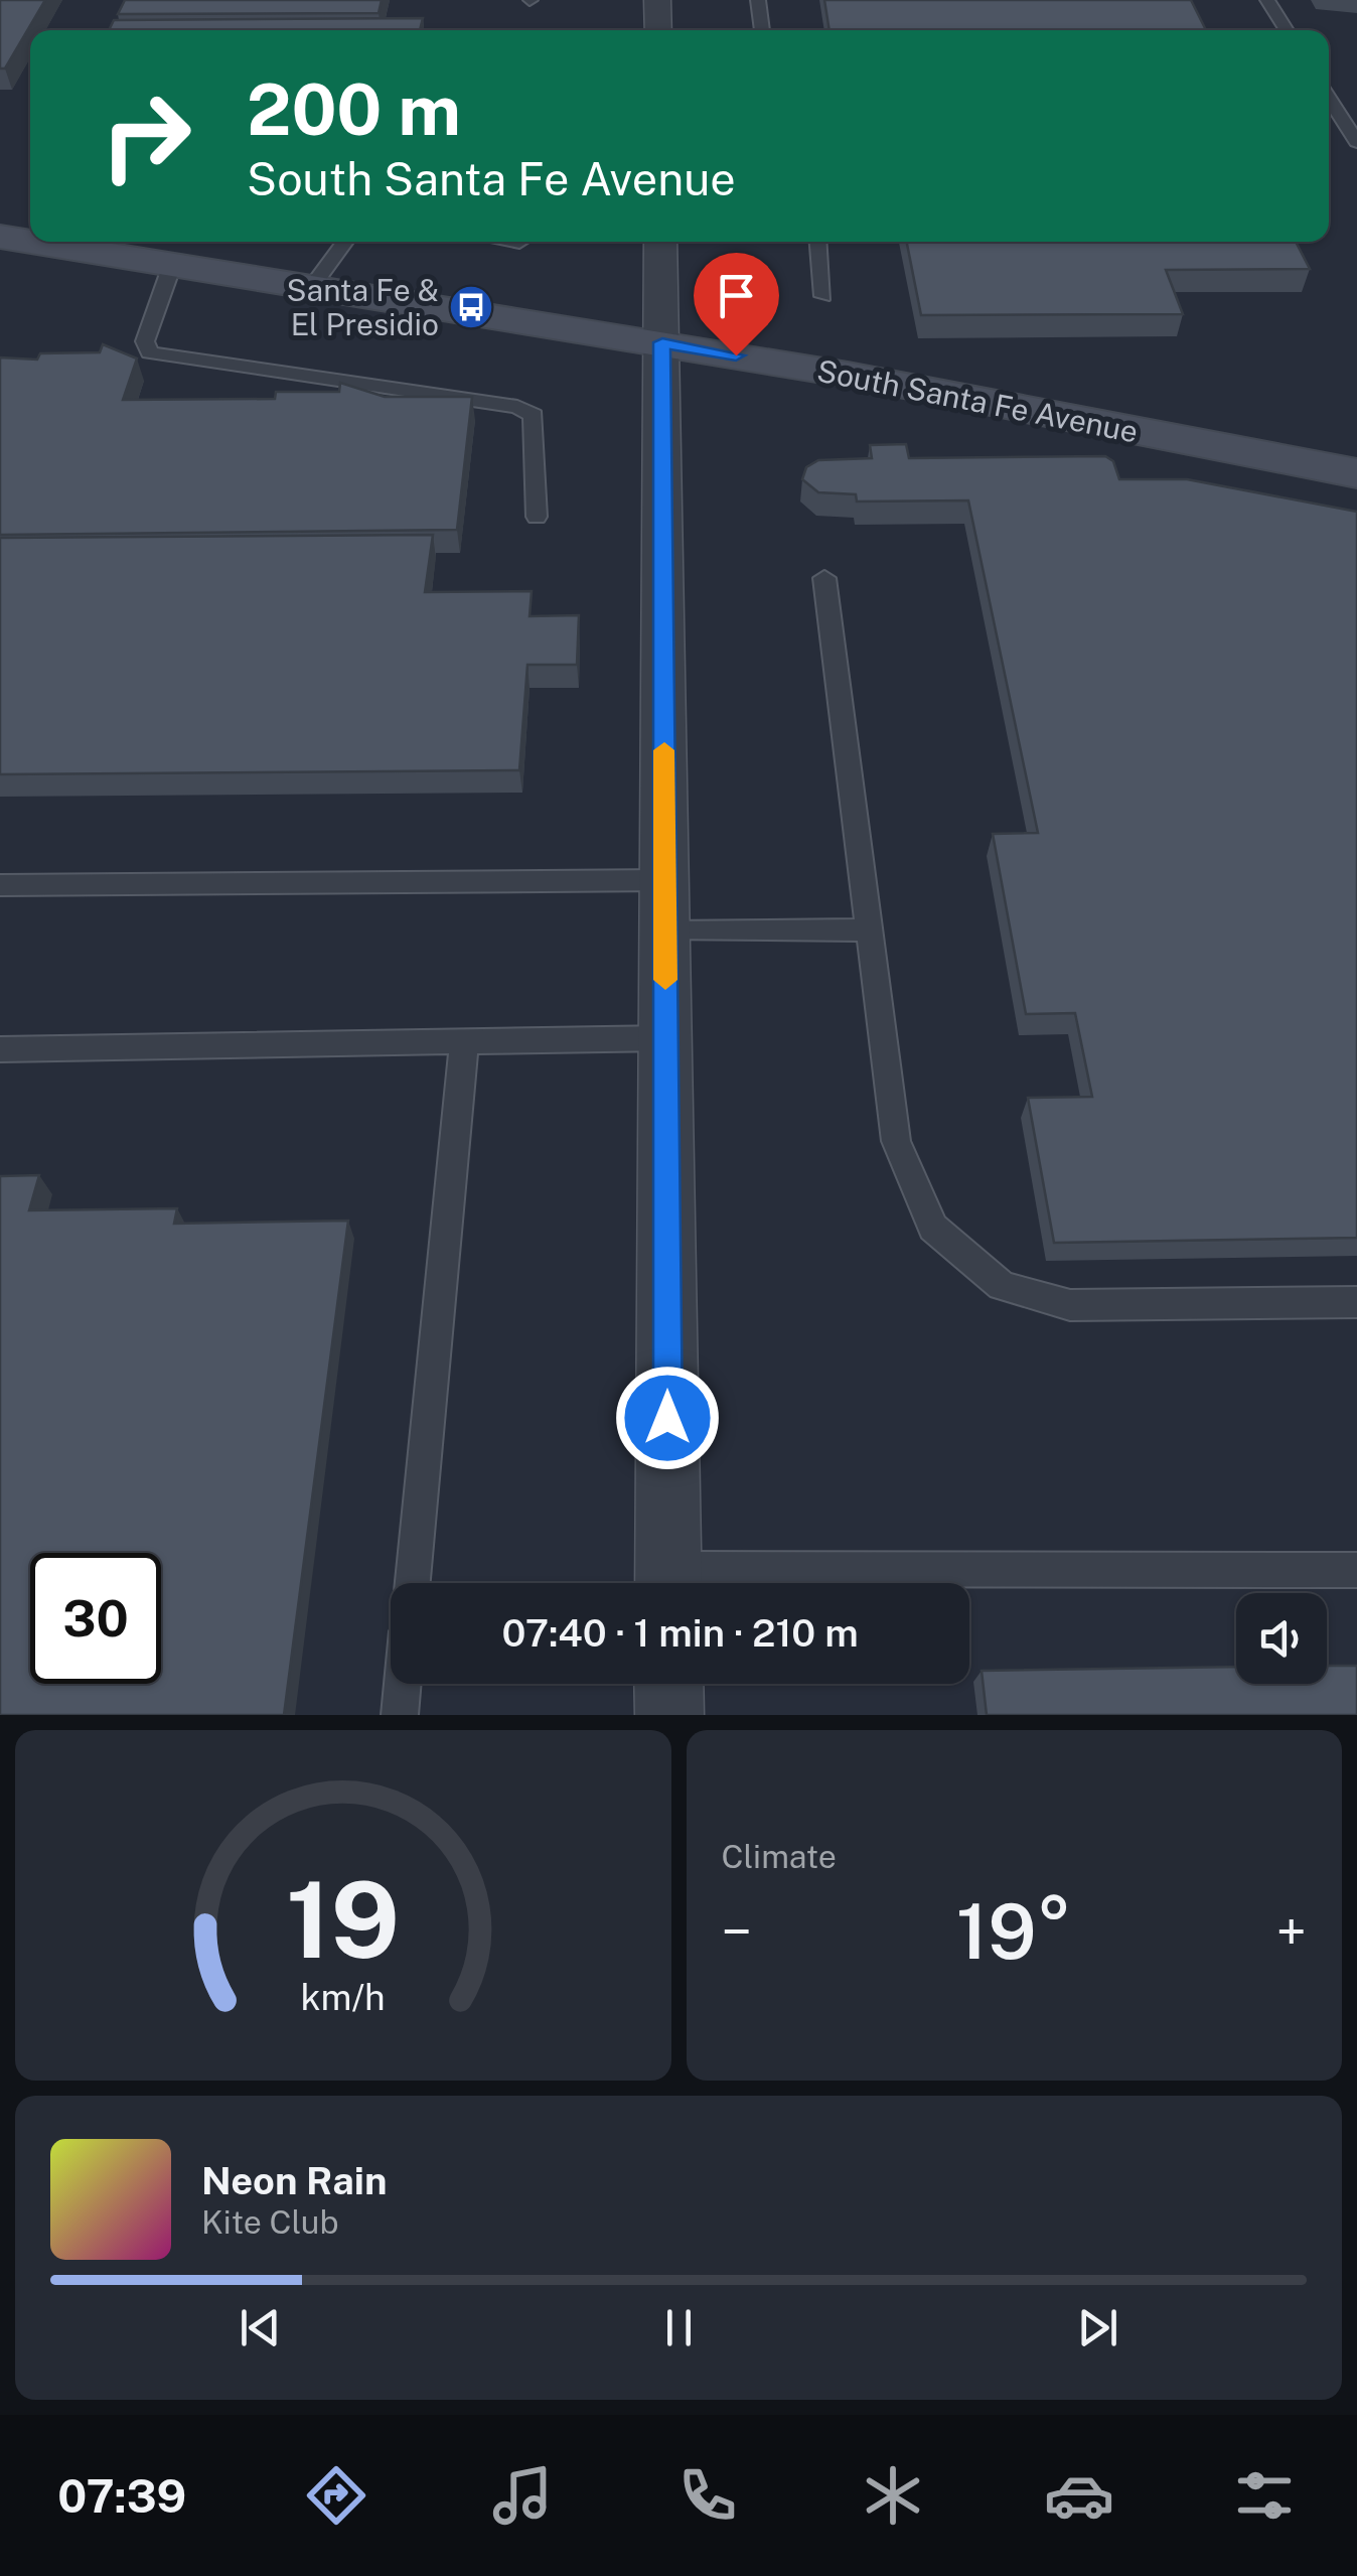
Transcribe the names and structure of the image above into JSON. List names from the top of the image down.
{
  "streets": {
    "main road": ["South Santa Fe Avenue"]
  },
  "places": {
    "bus stop": ["Santa Fe & El Presidio"]
  },
  "page": {
    "turn": ["200 m", "South Santa Fe Avenue"],
    "limit": "30",
    "trip": "07:40 · 1 min · 210 m",
    "tile": "Climate",
    "heat": ["−", "19°", "+"],
    "song": ["Neon Rain", "Kite Club"],
    "tabs": "07:39",
    "gauge": ["19", "km/h"]
  }
}
